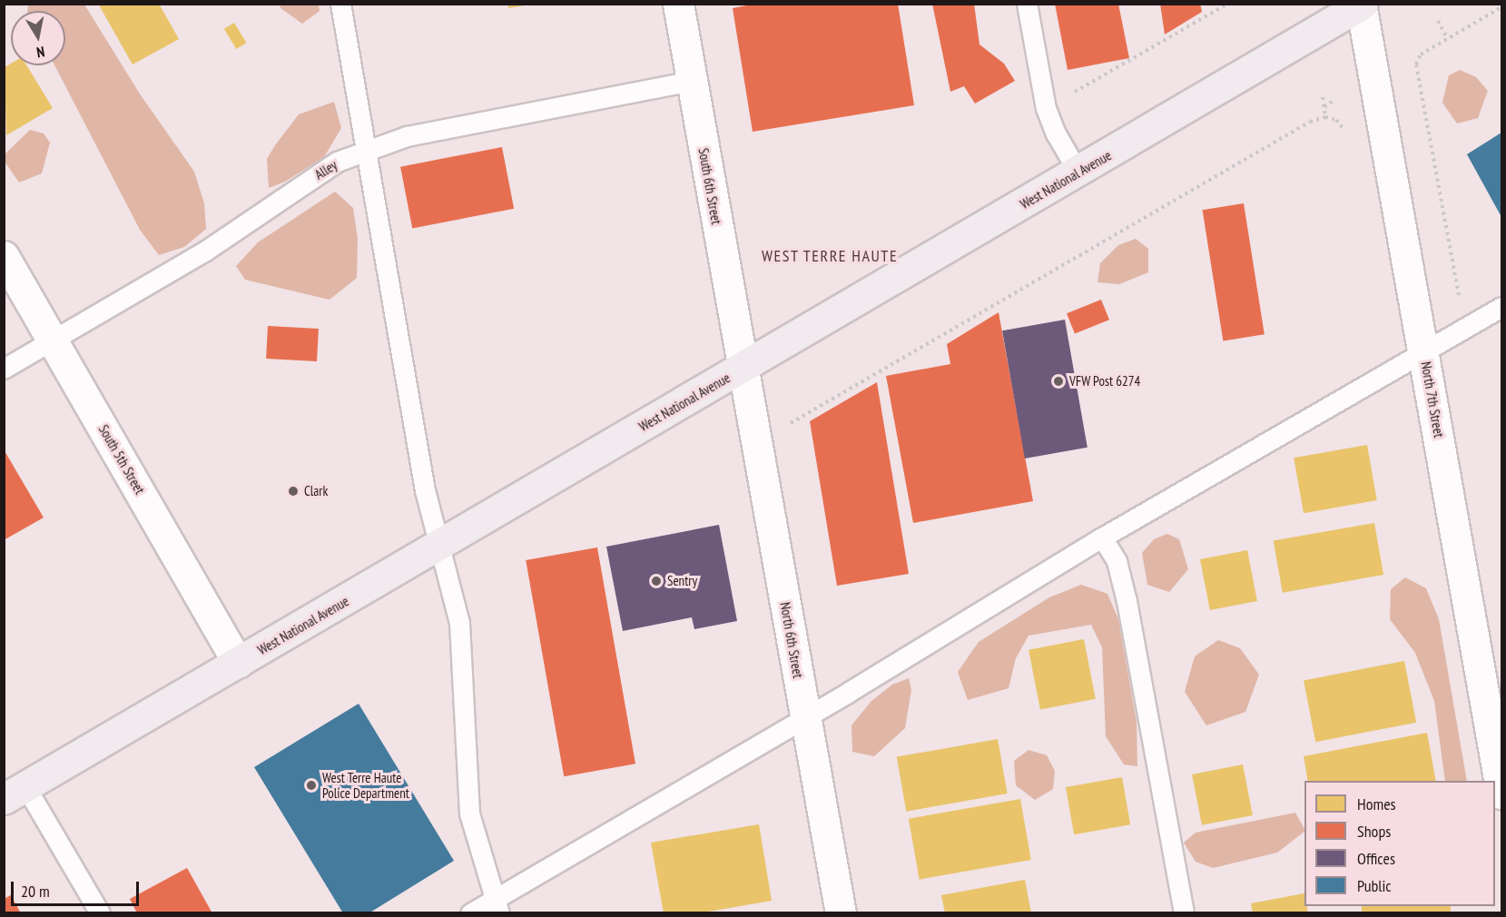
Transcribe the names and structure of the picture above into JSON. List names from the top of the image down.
{
  "streets": {
    "main road": ["West National Avenue"],
    "street": [
      "South 6th Street",
      "North 7th Street",
      "South 5th Street",
      "North 6th Street"
    ],
    "lane": ["Alley"]
  },
  "crossings": [
    ["Alley", "South 6th Street"],
    ["Alley", "South 5th Street"],
    ["West National Avenue", "South 6th Street"],
    ["West National Avenue", "North 7th Street"],
    ["West National Avenue", "South 5th Street"],
    ["West National Avenue", "North 6th Street"],
    ["South 6th Street", "North 6th Street"]
  ],
  "districts": ["WEST TERRE HAUTE"],
  "places": [
    "VFW Post 6274",
    "Clark",
    "Sentry",
    "West Terre Haute Police Department"
  ],
  "legend": [
    "Homes",
    "Shops",
    "Offices",
    "Public"
  ],
  "scale_bar": "20 m",
  "north": "bottom"
}
